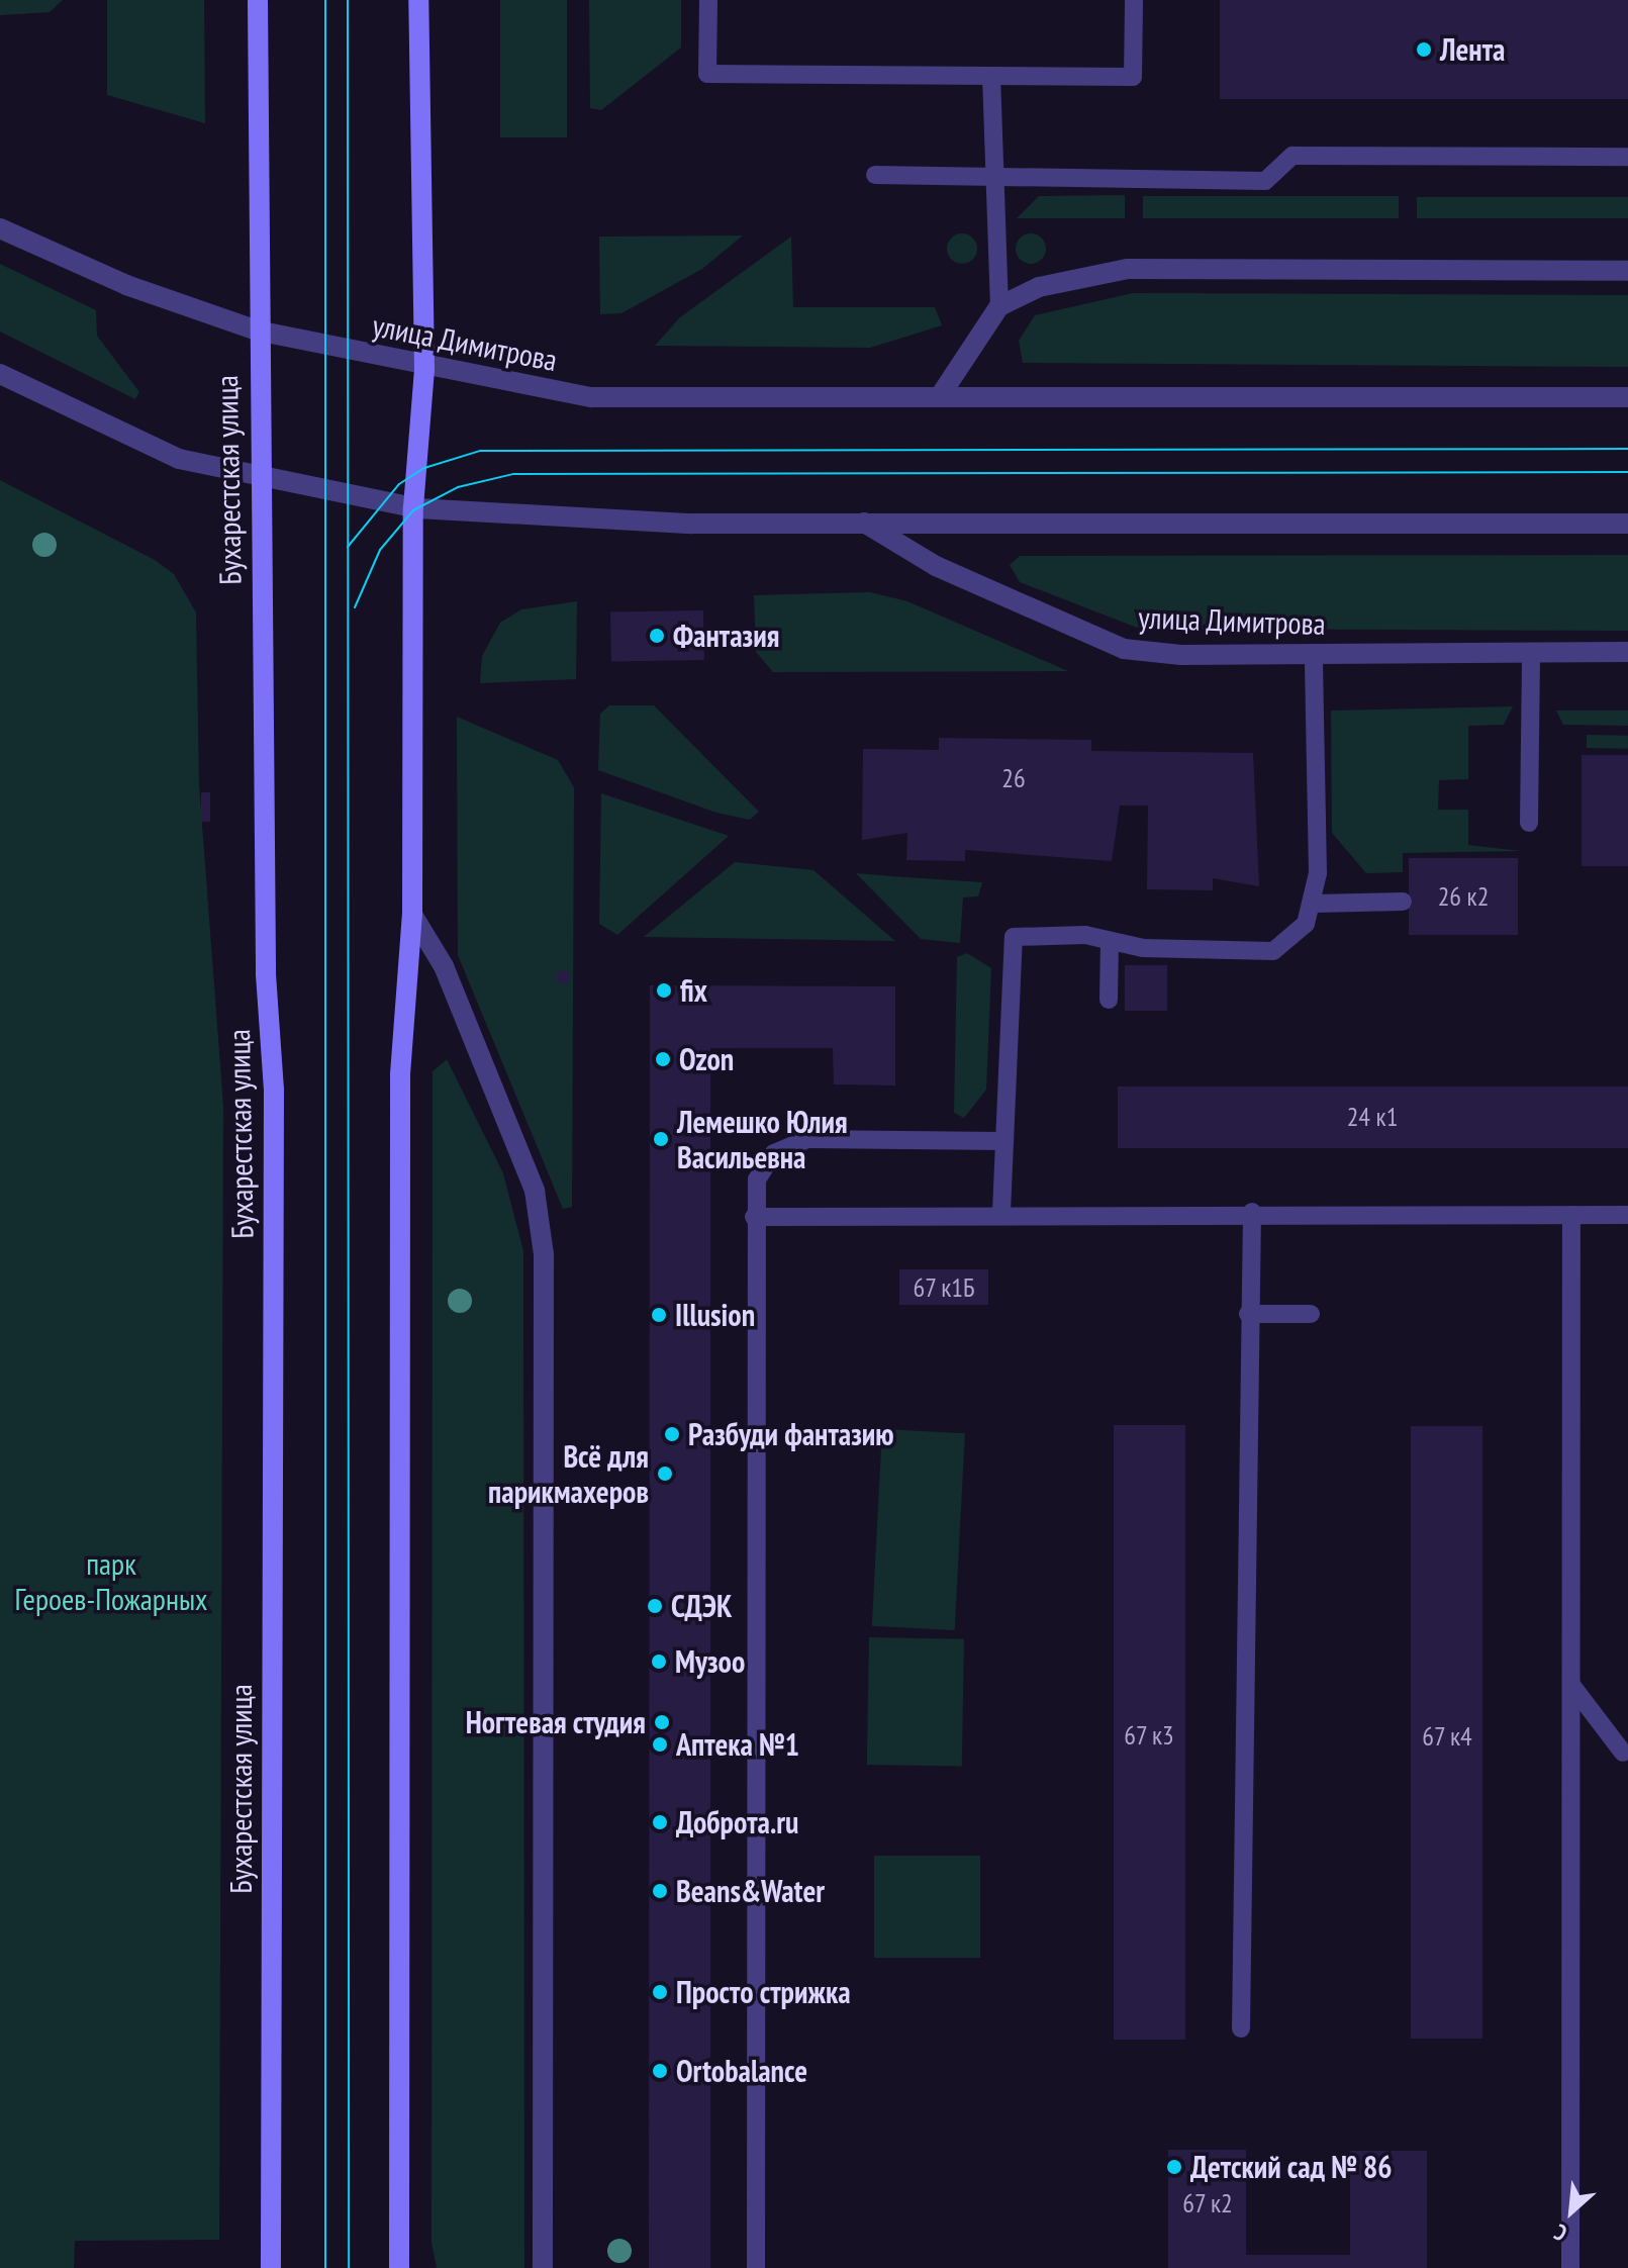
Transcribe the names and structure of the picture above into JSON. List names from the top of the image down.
{
  "streets": {
    "main road": ["Бухарестская улица"],
    "street": ["улица Димитрова"]
  },
  "crossings": [
    ["улица Димитрова", "Бухарестская улица"]
  ],
  "parks": ["парк Героев-Пожарных"],
  "places": [
    "Лента",
    "Фантазия",
    "fix",
    "Ozon",
    "Лемешко Юлия Васильевна",
    "Illusion",
    "Разбуди фантазию",
    "Всё для парикмахеров",
    "СДЭК",
    "Музоо",
    "Ногтевая студия",
    "Аптека №1",
    "Доброта.ru",
    "Beans&Water",
    "Просто стрижка",
    "Ortobalance",
    "Детский сад № 86"
  ],
  "house_numbers": [
    "26",
    "26 к2",
    "24 к1",
    "67 к1Б",
    "67 к3",
    "67 к4",
    "67 к2"
  ],
  "north": "bottom left"
}
